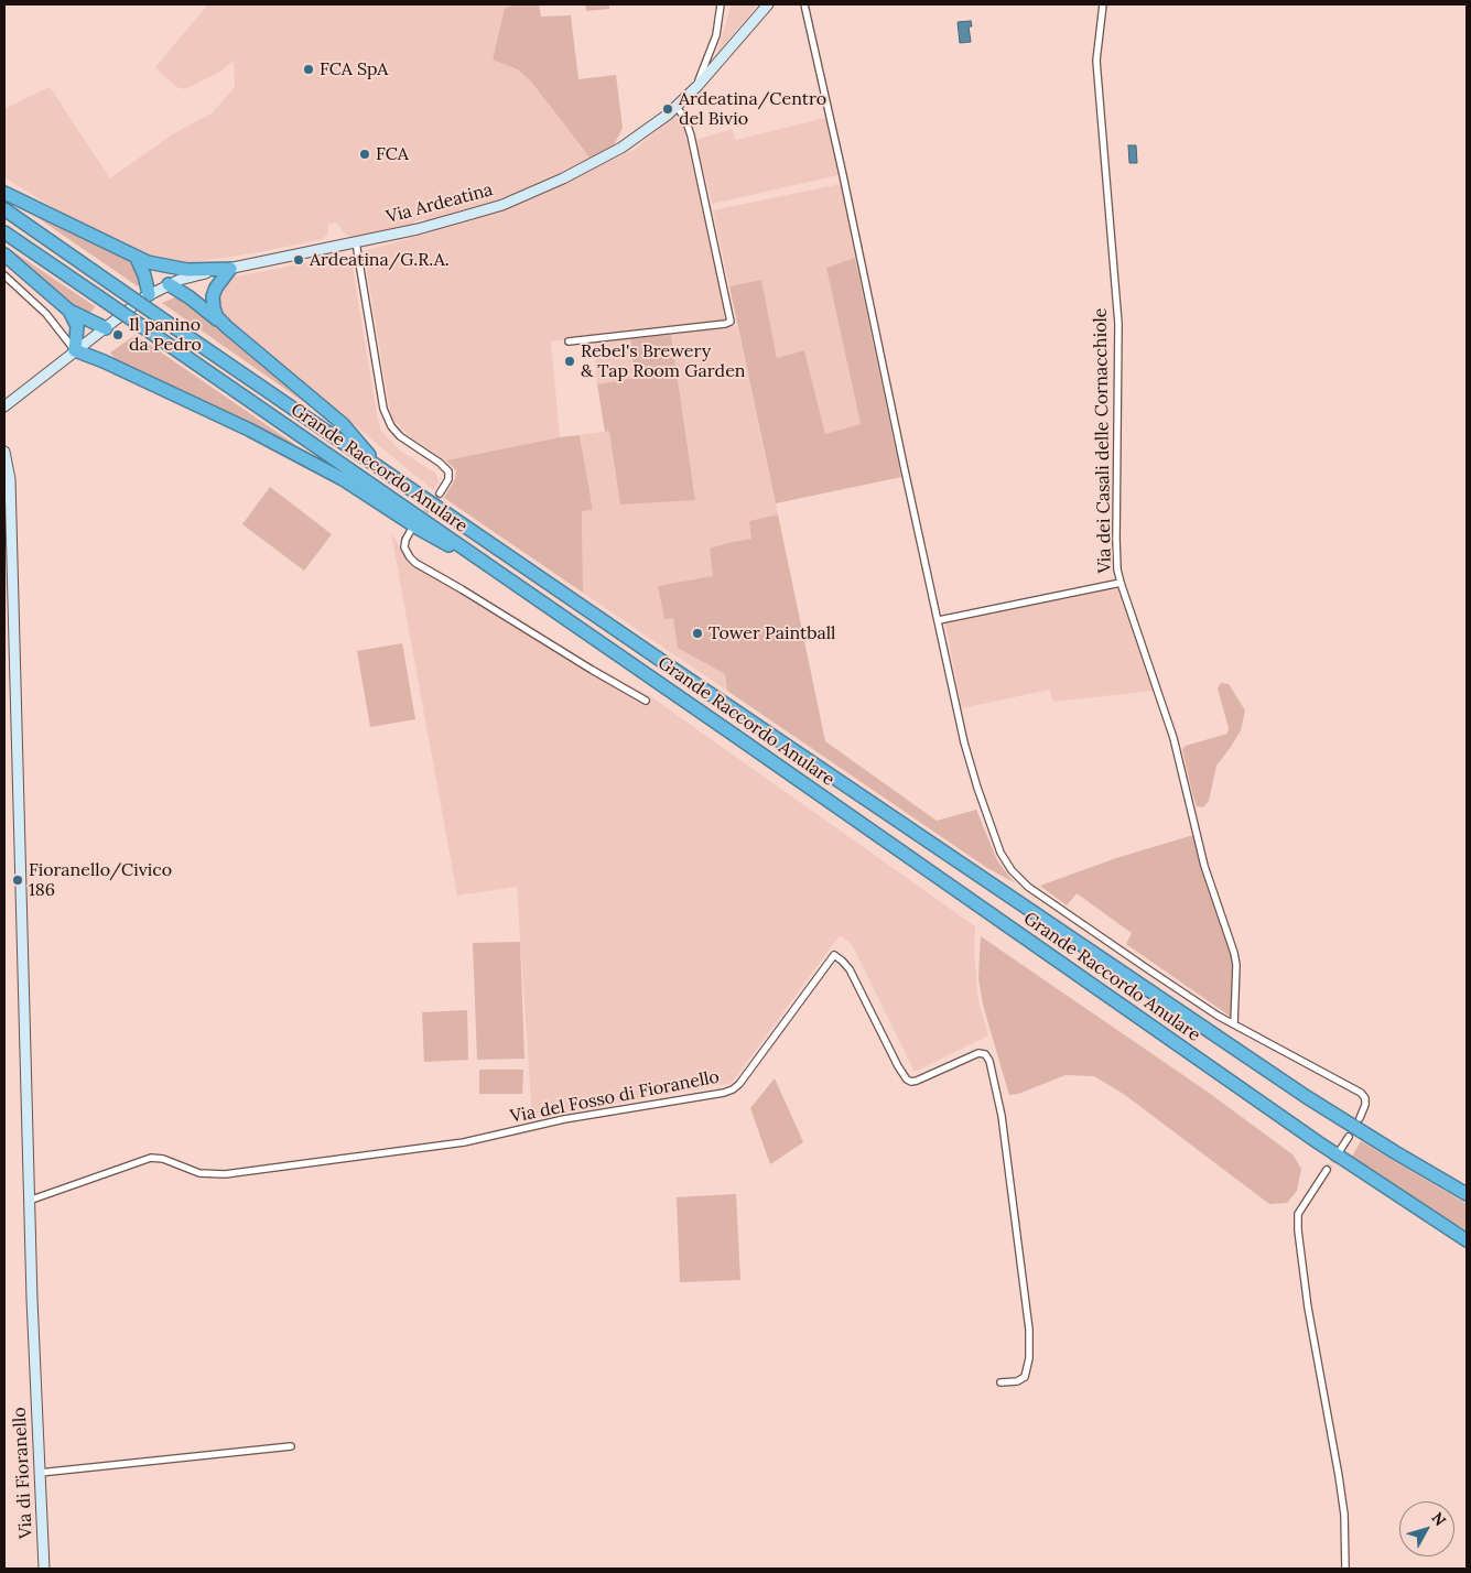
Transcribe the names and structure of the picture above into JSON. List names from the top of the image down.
{
  "streets": {
    "highway": ["Grande Raccordo Anulare"],
    "street": [
      "Via Ardeatina",
      "Via dei Casali delle Cornacchiole",
      "Via del Fosso di Fioranello",
      "Via di Fioranello"
    ]
  },
  "crossings": [
    ["Via del Fosso di Fioranello", "Via di Fioranello"]
  ],
  "places": [
    "FCA SpA",
    "Ardeatina/Centro del Bivio",
    "FCA",
    "Ardeatina/G.R.A.",
    "Il panino da Pedro",
    "Rebel's Brewery & Tap Room Garden",
    "Tower Paintball",
    "Fioranello/Civico 186"
  ],
  "north": "top right"
}
